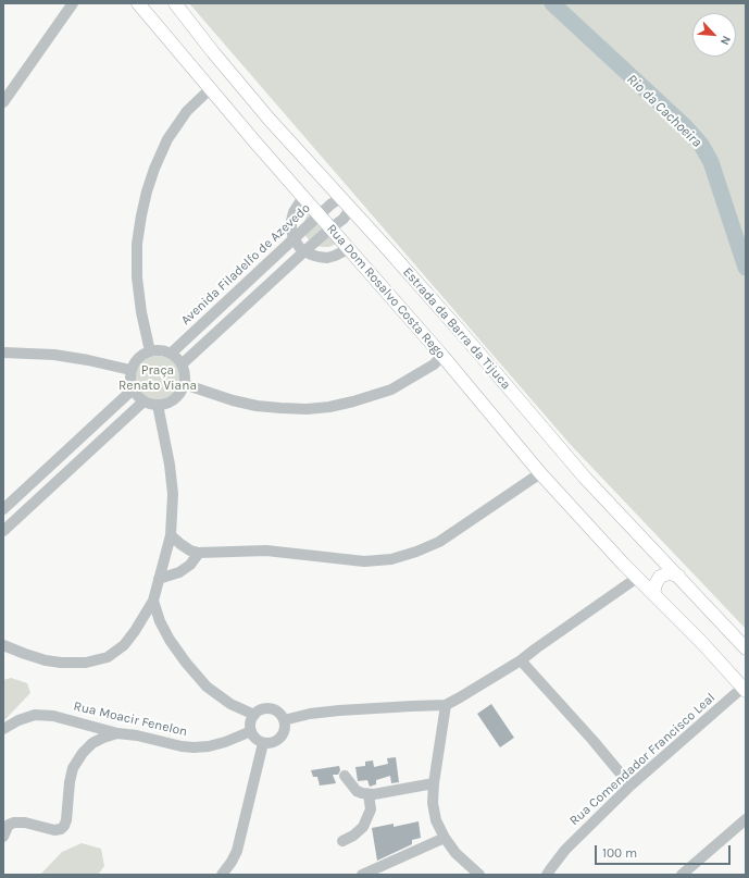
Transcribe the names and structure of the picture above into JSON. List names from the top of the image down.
{
  "streets": {
    "main road": ["Rua Dom Rosalvo Costa Rego", "Estrada da Barra da Tijuca"],
    "street": ["Avenida Filadelfo de Azevedo", "Rua Moacir Fenelon", "Rua Comendador Francisco Leal"]
  },
  "crossings": [
    ["Avenida Filadelfo de Azevedo", "Rua Dom Rosalvo Costa Rego"],
    ["Avenida Filadelfo de Azevedo", "Estrada da Barra da Tijuca"]
  ],
  "water": ["Rio da Cachoeira"],
  "parks": ["Praça Renato Viana"],
  "scale_bar": "100 m",
  "north": "bottom right"
}
